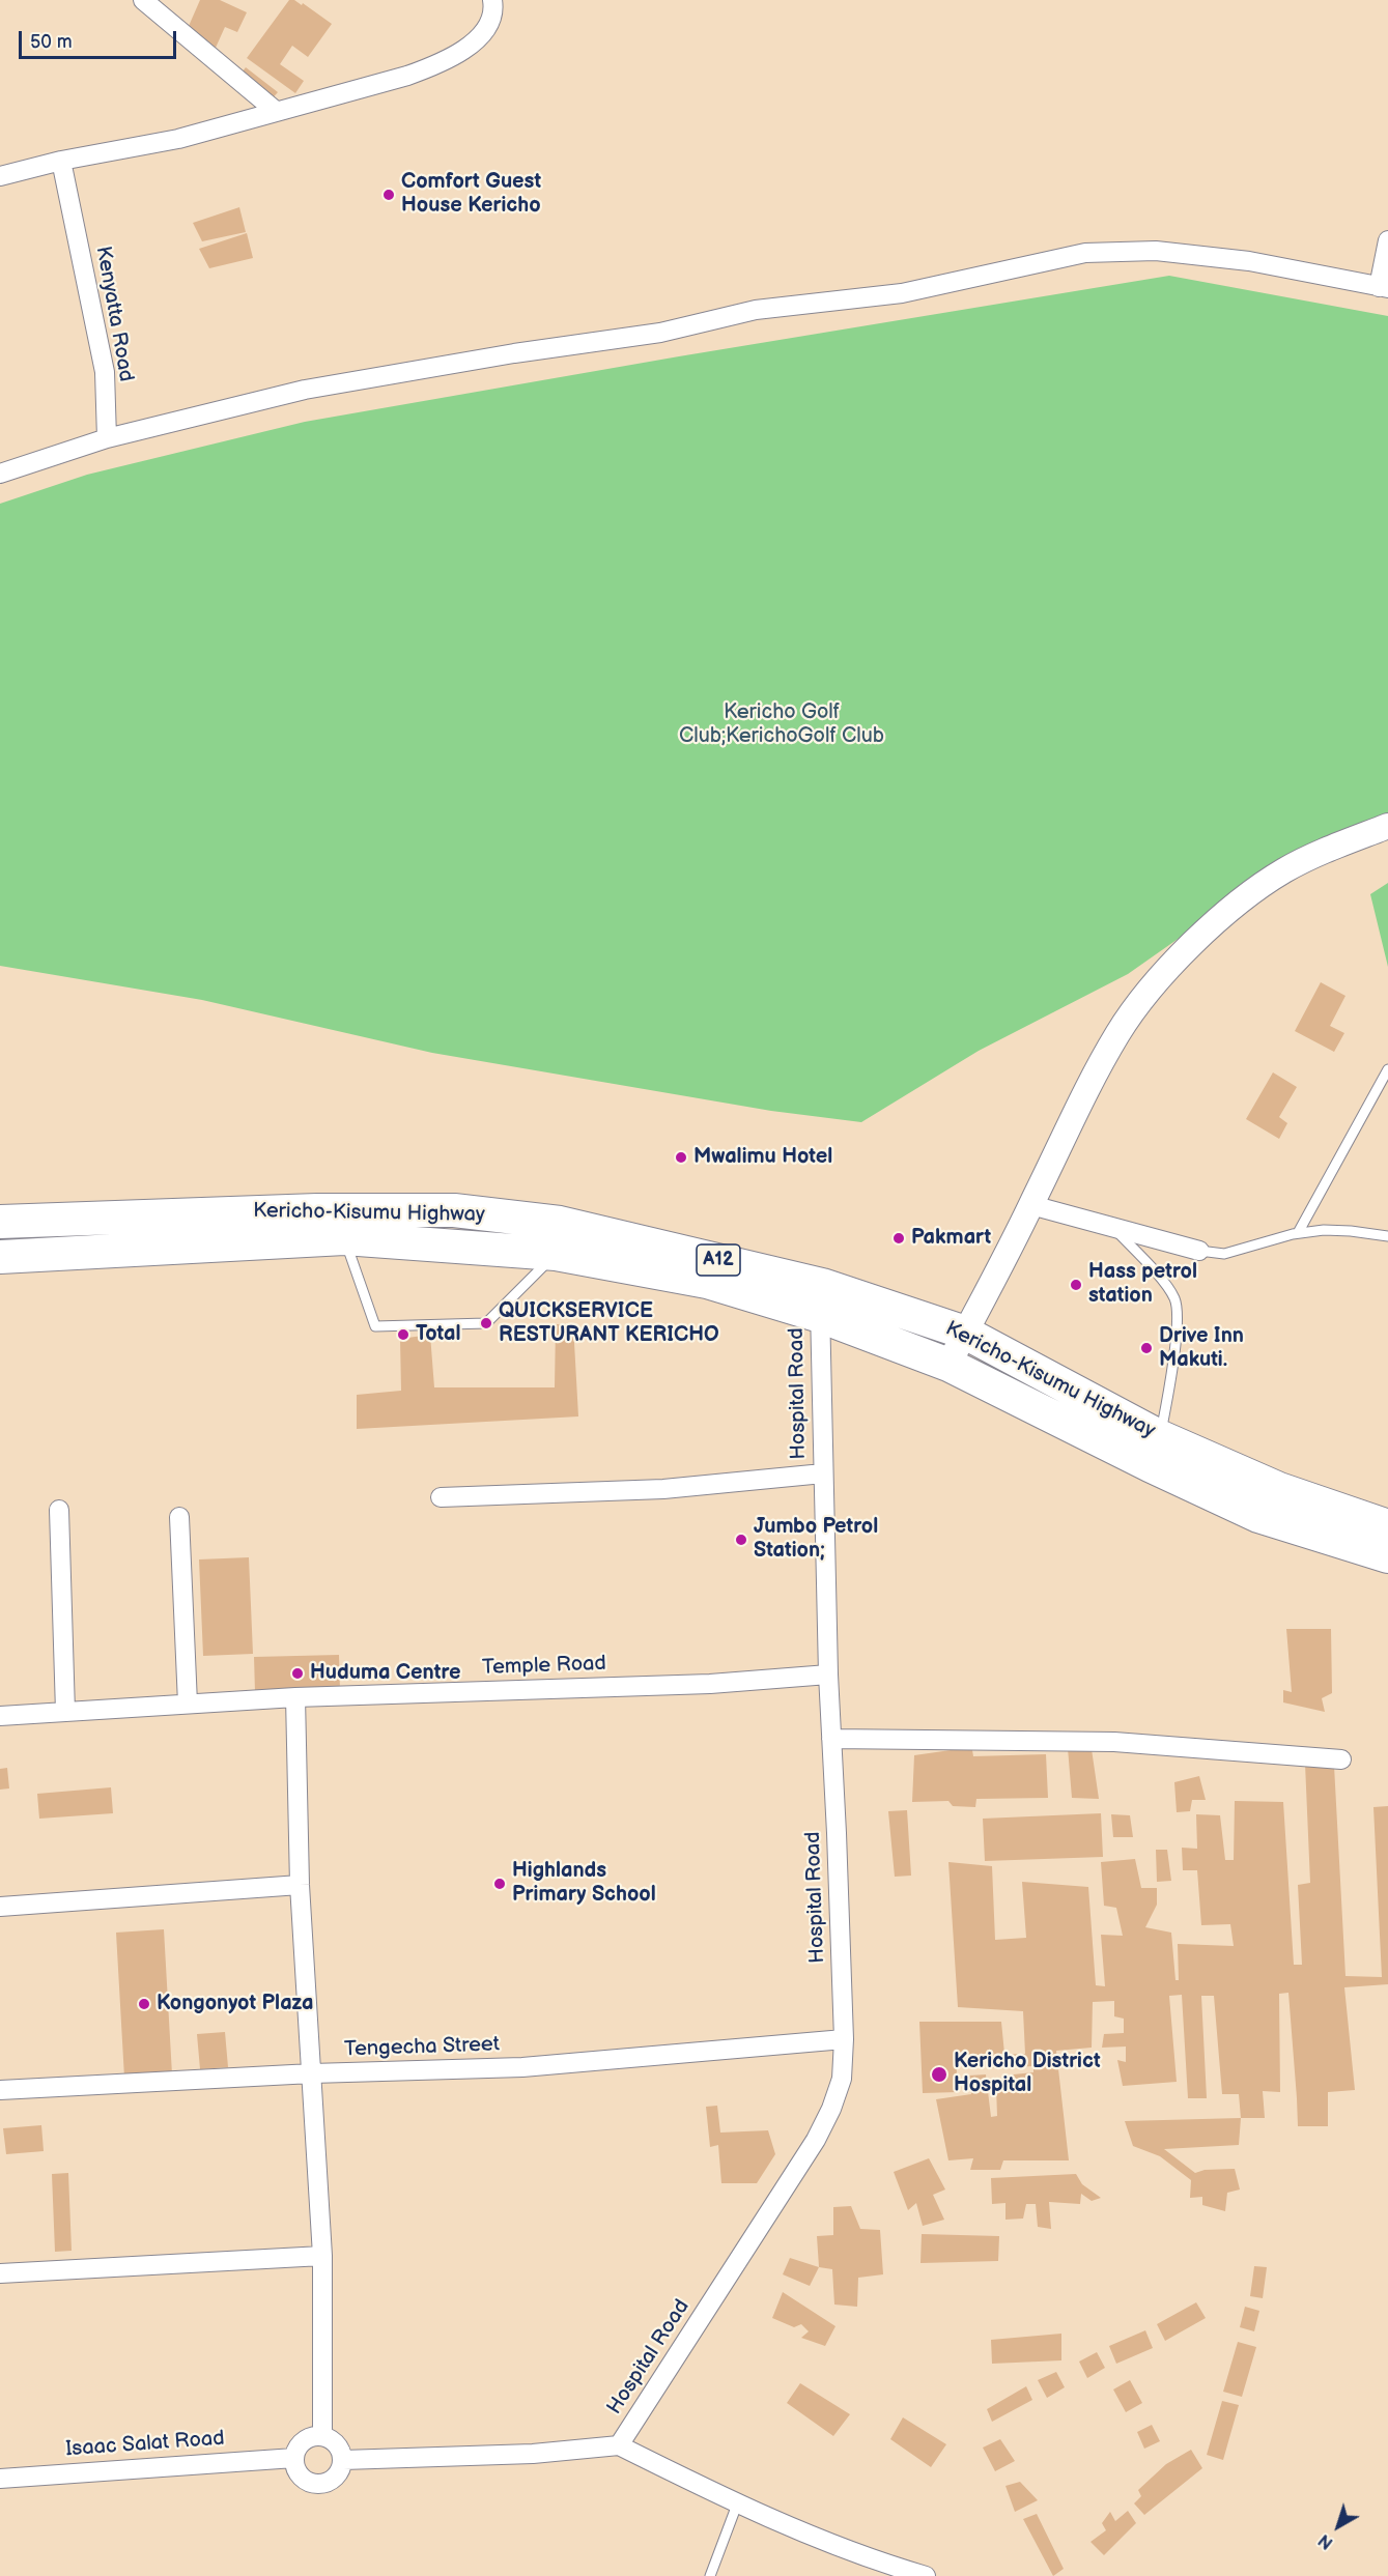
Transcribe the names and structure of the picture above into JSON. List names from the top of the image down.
{
  "streets": {
    "highway": ["Kericho-Kisumu Highway", "A12"],
    "street": [
      "Kenyatta Road",
      "Hospital Road",
      "Temple Road",
      "Tengecha Street",
      "Isaac Salat Road"
    ]
  },
  "crossings": [
    ["Kericho-Kisumu Highway", "Hospital Road"],
    ["Hospital Road", "Temple Road"],
    ["Hospital Road", "Tengecha Street"]
  ],
  "parks": ["Kericho Golf Club;KerichoGolf Club"],
  "places": [
    "Comfort Guest House Kericho",
    "Mwalimu Hotel",
    "Pakmart",
    "Hass petrol station",
    "QUICKSERVICE RESTURANT KERICHO",
    "Total",
    "Drive Inn Makuti.",
    "Jumbo Petrol Station;",
    "Huduma Centre",
    "Highlands Primary School",
    "Kongonyot Plaza",
    "Kericho District Hospital"
  ],
  "scale_bar": "50 m",
  "north": "bottom left"
}
